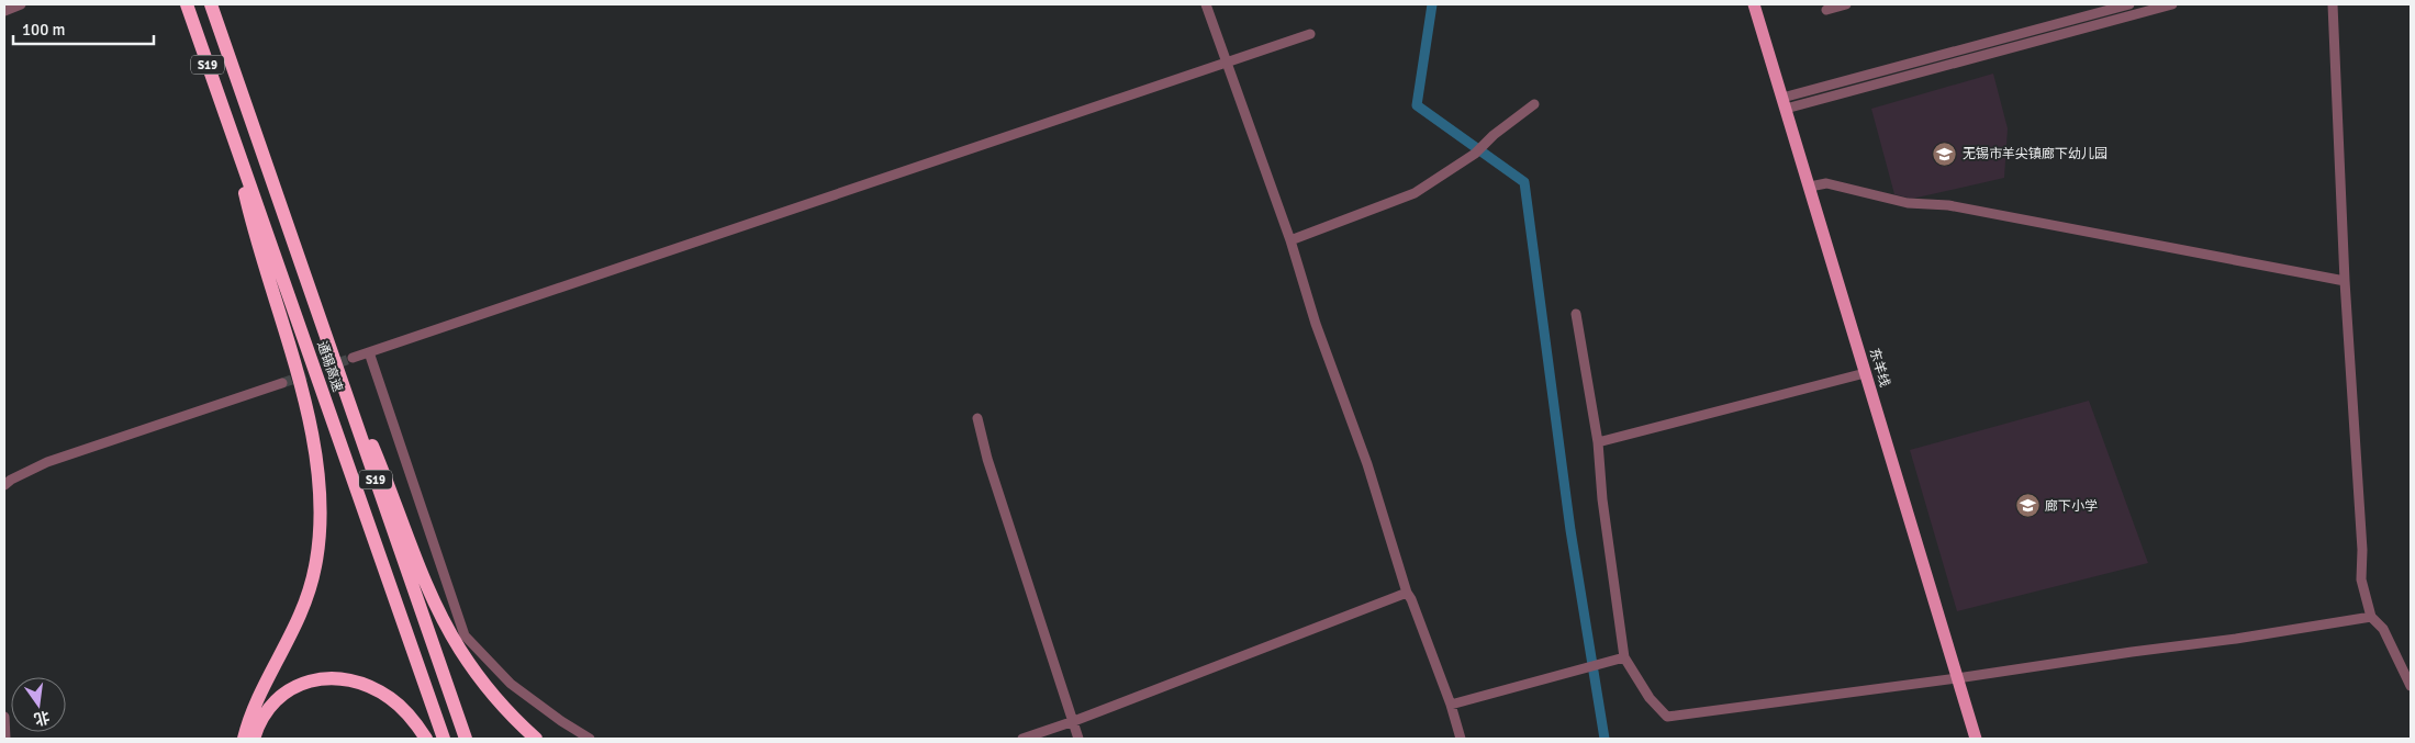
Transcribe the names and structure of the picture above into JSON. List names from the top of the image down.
{
  "streets": {
    "highway": ["S19", "通锡高速"],
    "main road": ["东羊线"]
  },
  "places": {
    "school or university": ["无锡市羊尖镇廊下幼儿园", "廊下小学"]
  },
  "scale_bar": "100 m",
  "north": "bottom"
}
